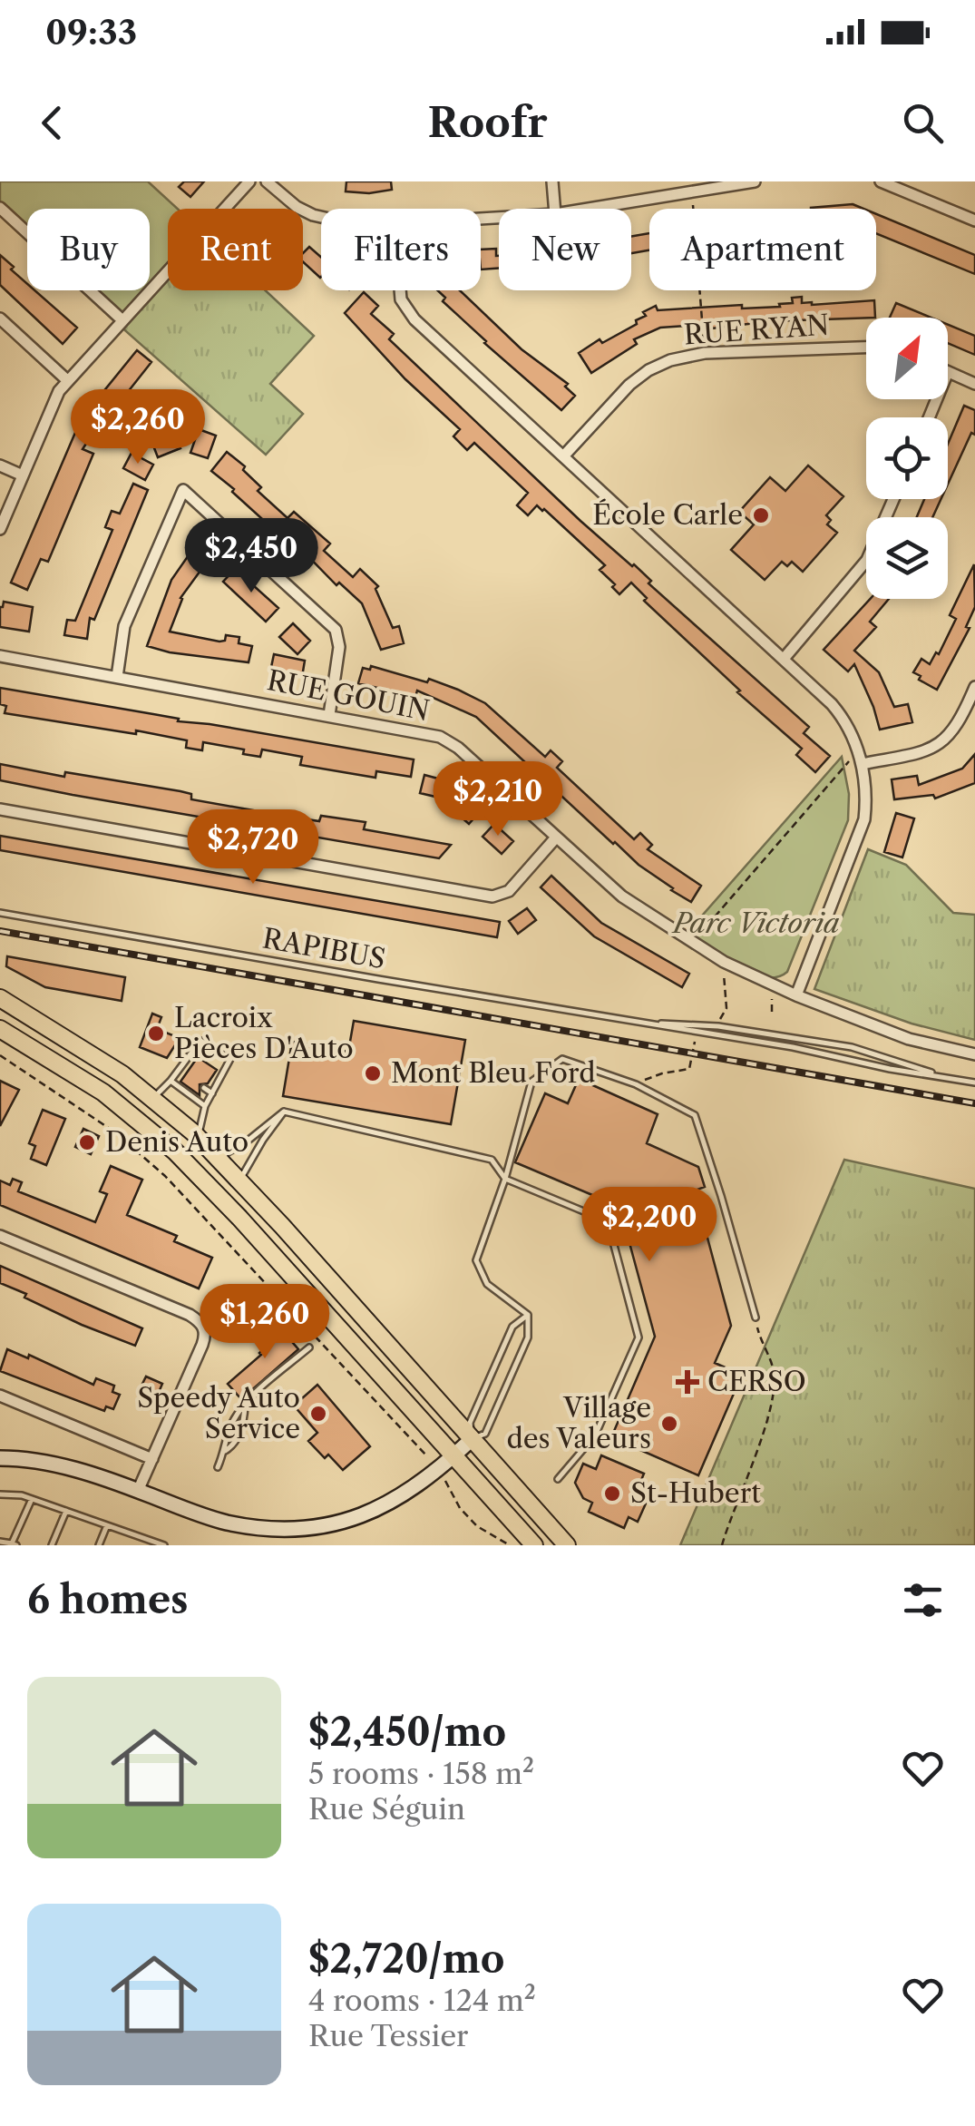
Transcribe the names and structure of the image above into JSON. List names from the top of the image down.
{
  "streets": {
    "street": ["RUE RYAN", "RUE GOUIN"],
    "lane": ["RAPIBUS"]
  },
  "parks": ["Parc Victoria"],
  "places": {
    "other": [
      "École Carle",
      "Lacroix Pièces D'Auto",
      "Mont Bleu Ford",
      "Denis Auto",
      "Speedy Auto Service",
      "Village des Valeurs",
      "St-Hubert"
    ],
    "health": ["CERSO"]
  },
  "north": "top right",
  "page": {
    "status": "09:33",
    "header": "Roofr",
    "chip": [
      "Buy",
      "Rent",
      "Filters",
      "New",
      "Apartment"
    ],
    "price": [
      "$2,260",
      "$2,450",
      "$2,210",
      "$2,720",
      "$2,200",
      "$1,260"
    ],
    "heading": "6 homes",
    "list": [
      {
        "name": "$2,450/mo",
        "note": "5 rooms · 158 m² · Rue Séguin"
      },
      {
        "name": "$2,720/mo",
        "note": "4 rooms · 124 m² · Rue Tessier"
      }
    ]
  }
}
